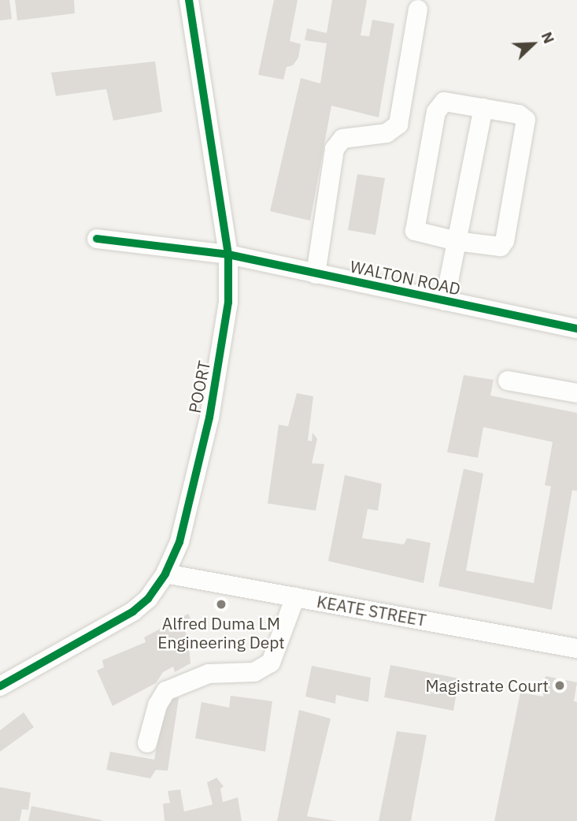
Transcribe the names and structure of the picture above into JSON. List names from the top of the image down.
{
  "streets": {
    "street": ["WALTON ROAD", "POORT", "KEATE STREET"]
  },
  "crossings": [
    ["WALTON ROAD", "POORT"],
    ["POORT", "KEATE STREET"]
  ],
  "places": ["Alfred Duma LM Engineering Dept", "Magistrate Court"],
  "north": "top right"
}
